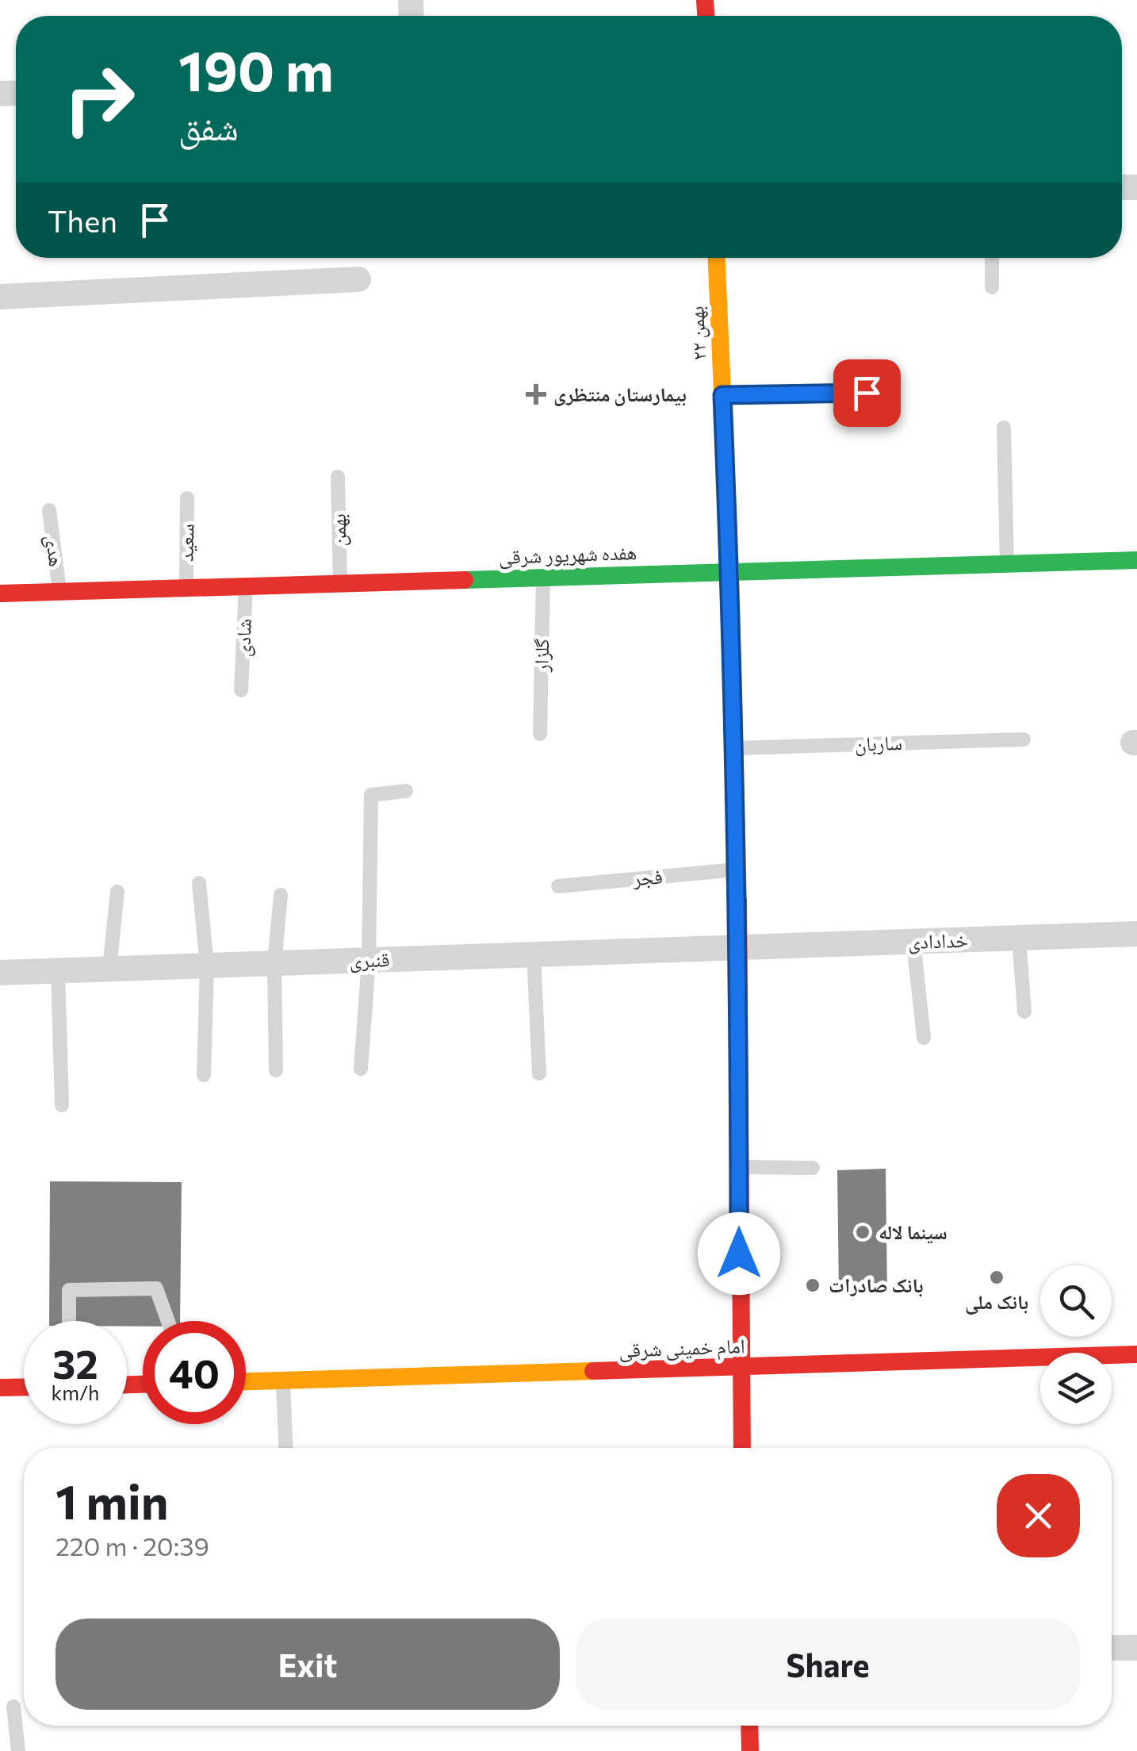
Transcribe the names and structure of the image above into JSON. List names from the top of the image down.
{
  "streets": {
    "street": [
      "۲۲ بهمن",
      "هفده شهریور شرقی",
      "خدادادی",
      "قنبری",
      "امام خمینی شرقی"
    ],
    "lane": [
      "بهمن",
      "سعید",
      "هدی",
      "شادی",
      "گلزار",
      "ساربان",
      "فجر"
    ]
  },
  "crossings": [
    ["۲۲ بهمن", "هفده شهریور شرقی"],
    ["۲۲ بهمن", "ساربان"],
    ["۲۲ بهمن", "فجر"],
    ["۲۲ بهمن", "خدادادی"],
    ["۲۲ بهمن", "قنبری"],
    ["۲۲ بهمن", "امام خمینی شرقی"],
    ["بهمن", "هفده شهریور شرقی"],
    ["سعید", "هفده شهریور شرقی"],
    ["هدی", "هفده شهریور شرقی"],
    ["هفده شهریور شرقی", "شادی"],
    ["هفده شهریور شرقی", "گلزار"],
    ["خدادادی", "قنبری"]
  ],
  "places": {
    "health": ["بیمارستان منتظری"],
    "other": ["سینما لاله", "بانک ملی", "بانک صادرات"]
  },
  "page": {
    "turn": ["190 m", "شفق"],
    "then": "Then",
    "speed": "32 km/h",
    "limit": "40",
    "heading": ["1 min", "220 m · 20:39"],
    "buttons": ["Exit", "Share"]
  }
}
